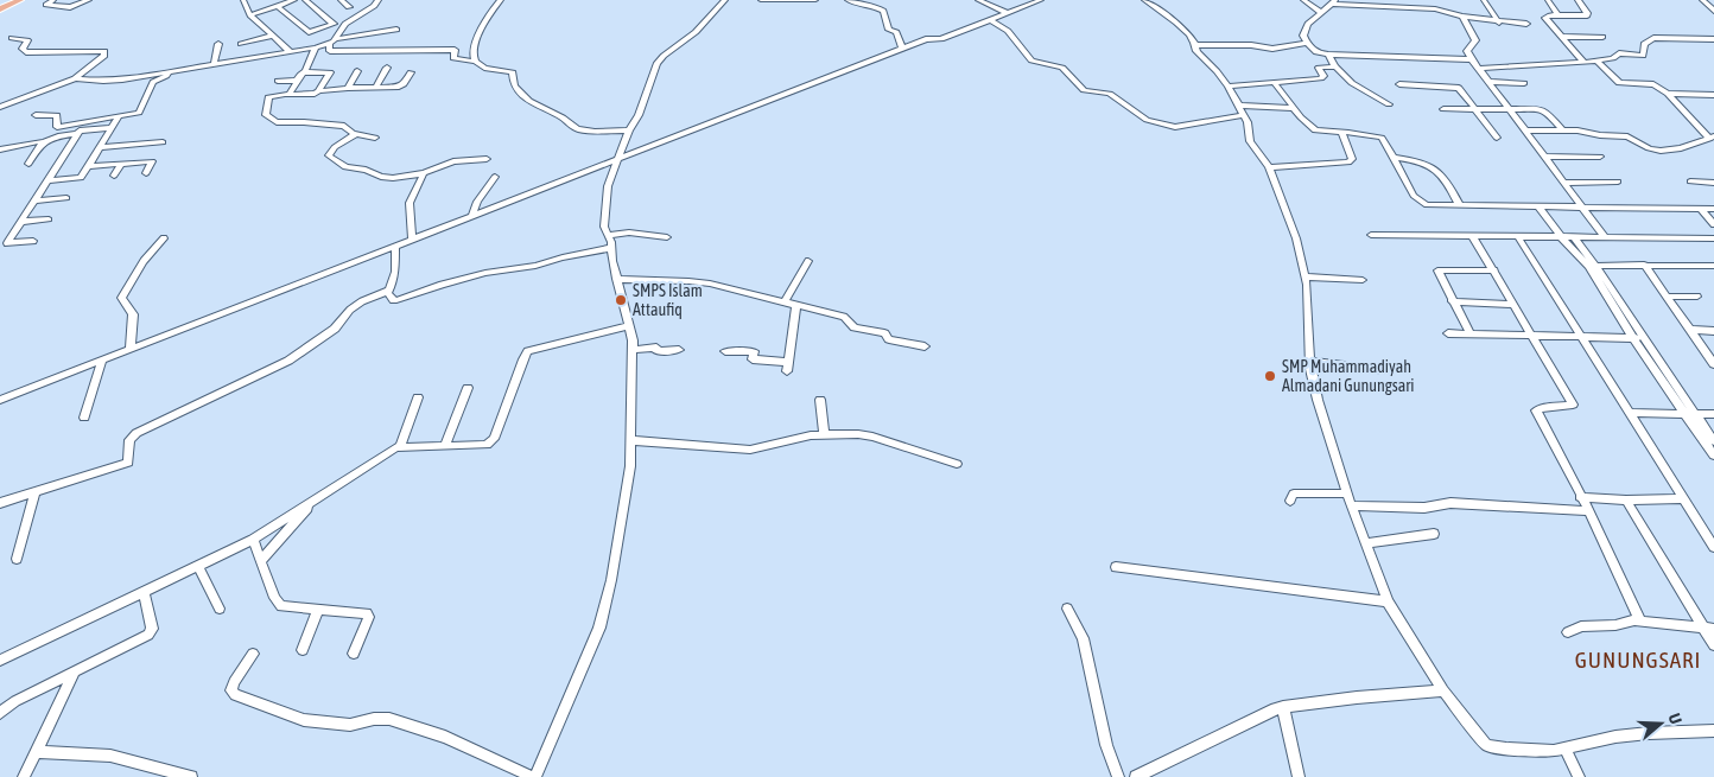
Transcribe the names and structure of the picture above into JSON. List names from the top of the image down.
{
  "districts": ["GUNUNGSARI"],
  "places": ["SMPS Islam Attaufiq", "SMP Muhammadiyah Almadani Gunungsari"],
  "north": "right"
}
